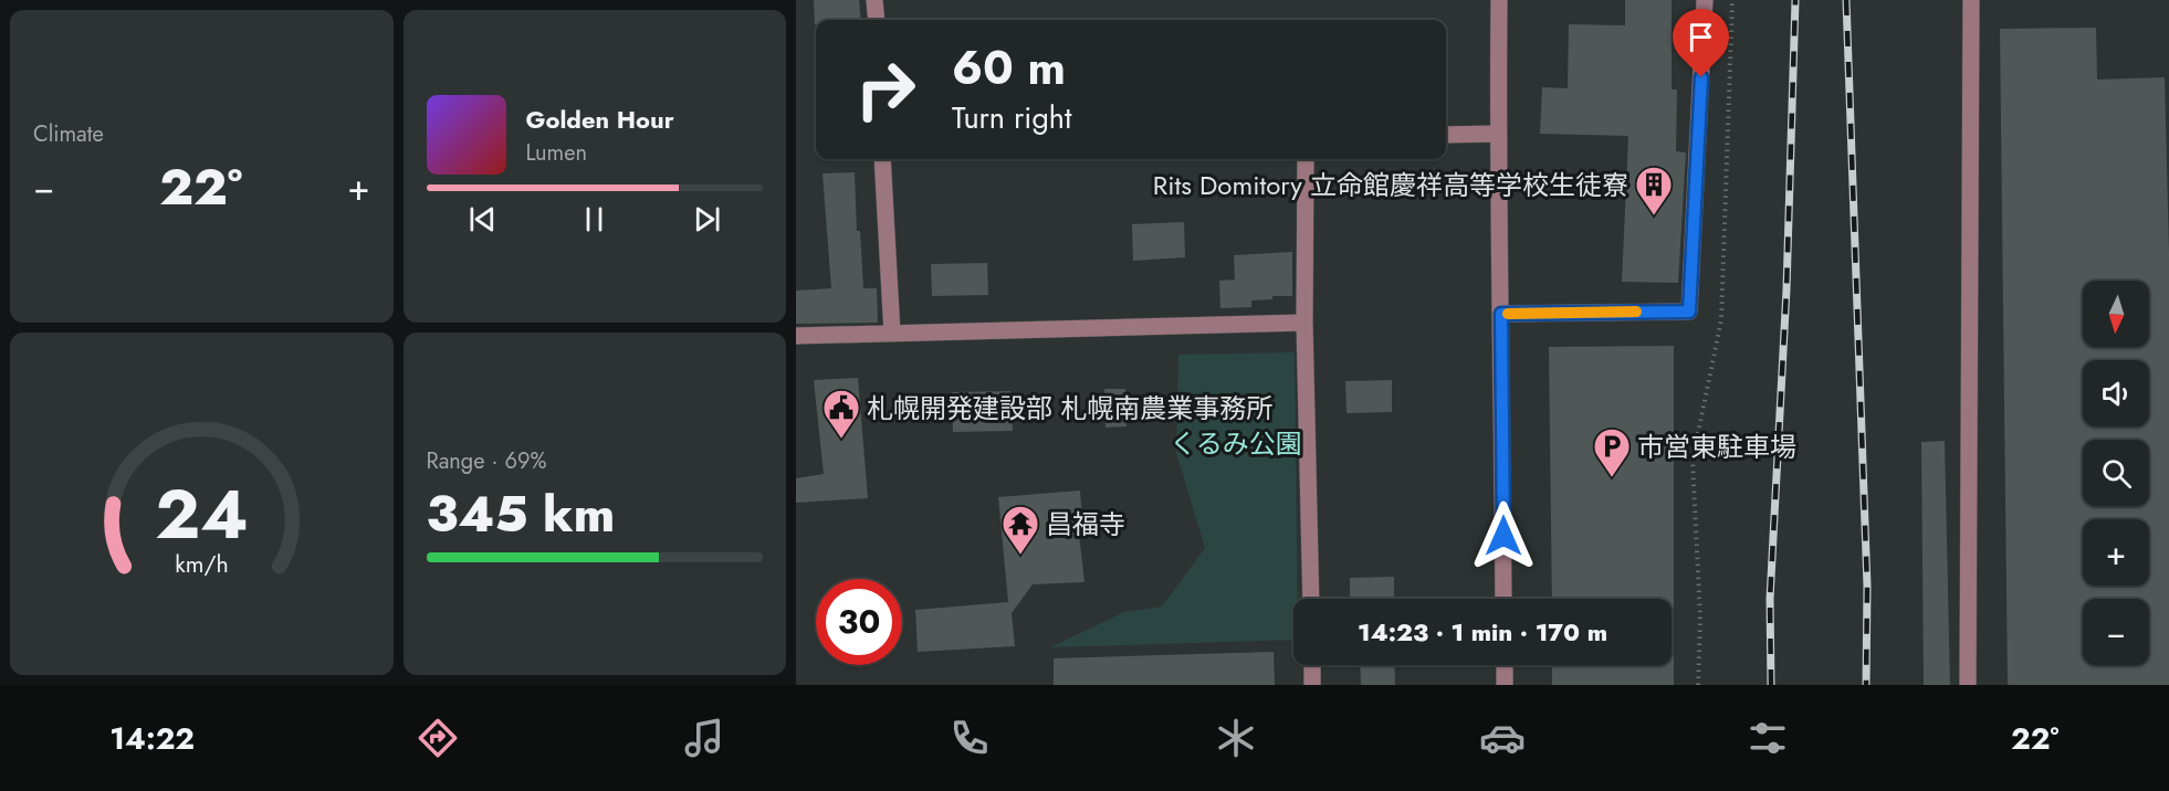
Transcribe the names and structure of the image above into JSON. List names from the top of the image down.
{
  "parks": ["くるみ公園"],
  "places": {
    "building": ["Rits Domitory 立命館慶祥高等学校生徒寮"],
    "public building": ["札幌開発建設部 札幌南農業事務所"],
    "parking": ["市営東駐車場"],
    "temple": ["昌福寺"]
  },
  "north": "bottom",
  "page": {
    "tile": [
      "Climate",
      ["Range · 69%", "345 km"]
    ],
    "turn": ["60 m", "Turn right"],
    "song": ["Golden Hour", "Lumen"],
    "heat": ["−", "22°", "+"],
    "map_buttons": ["+", "−"],
    "limit": "30",
    "trip": "14:23 · 1 min · 170 m",
    "tabs": ["14:22", "22°"],
    "gauge": ["24", "km/h"]
  }
}
